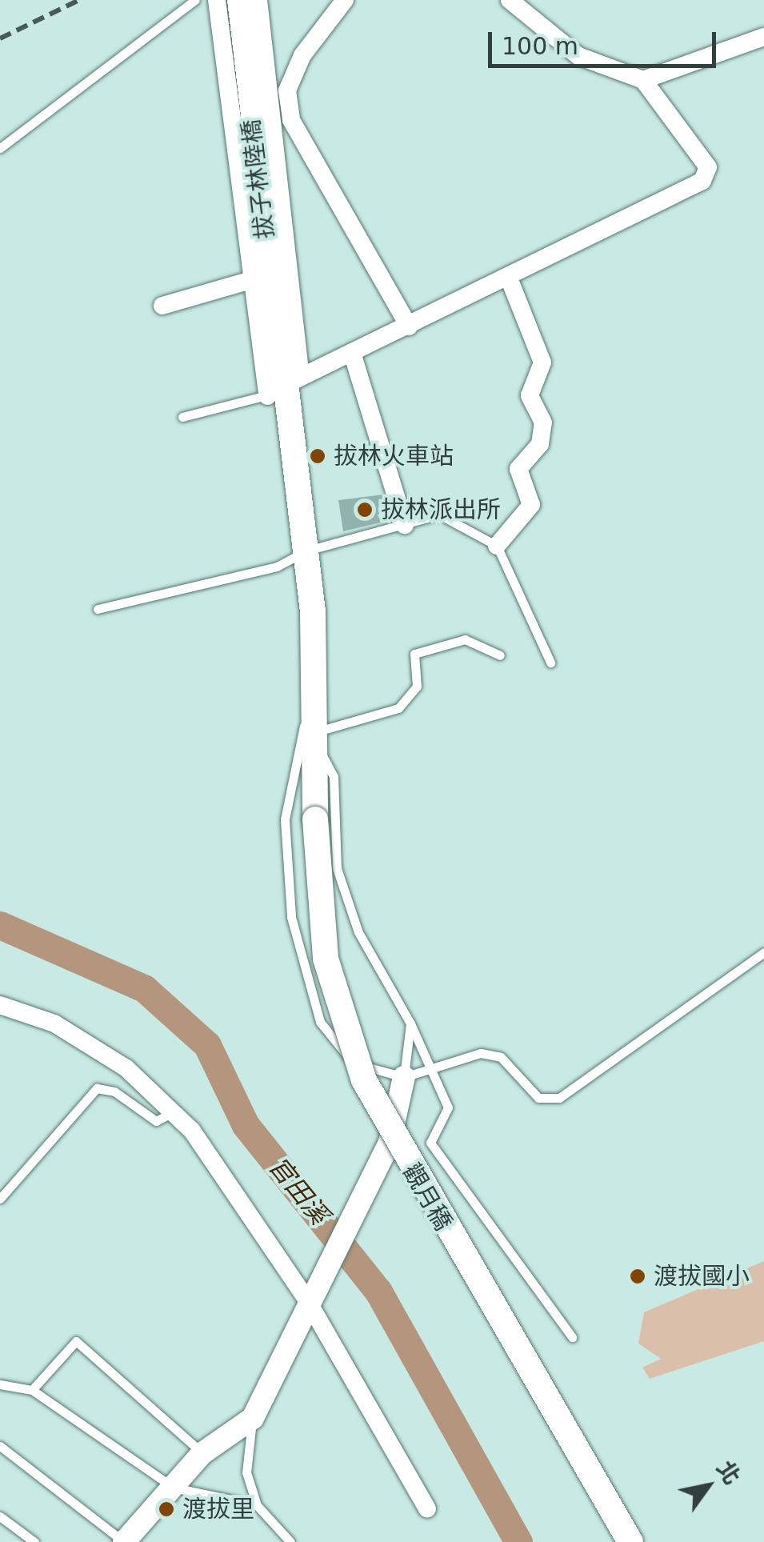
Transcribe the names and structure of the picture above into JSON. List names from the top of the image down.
{
  "streets": {
    "main road": ["拔子林陸橋", "觀月穚"]
  },
  "crossings": [
    ["拔子林陸橋", "觀月穚"]
  ],
  "water": ["官田溪"],
  "places": [
    "拔林火車站",
    "拔林派出所",
    "渡拔國小",
    "渡拔里"
  ],
  "scale_bar": "100 m",
  "north": "top right"
}
